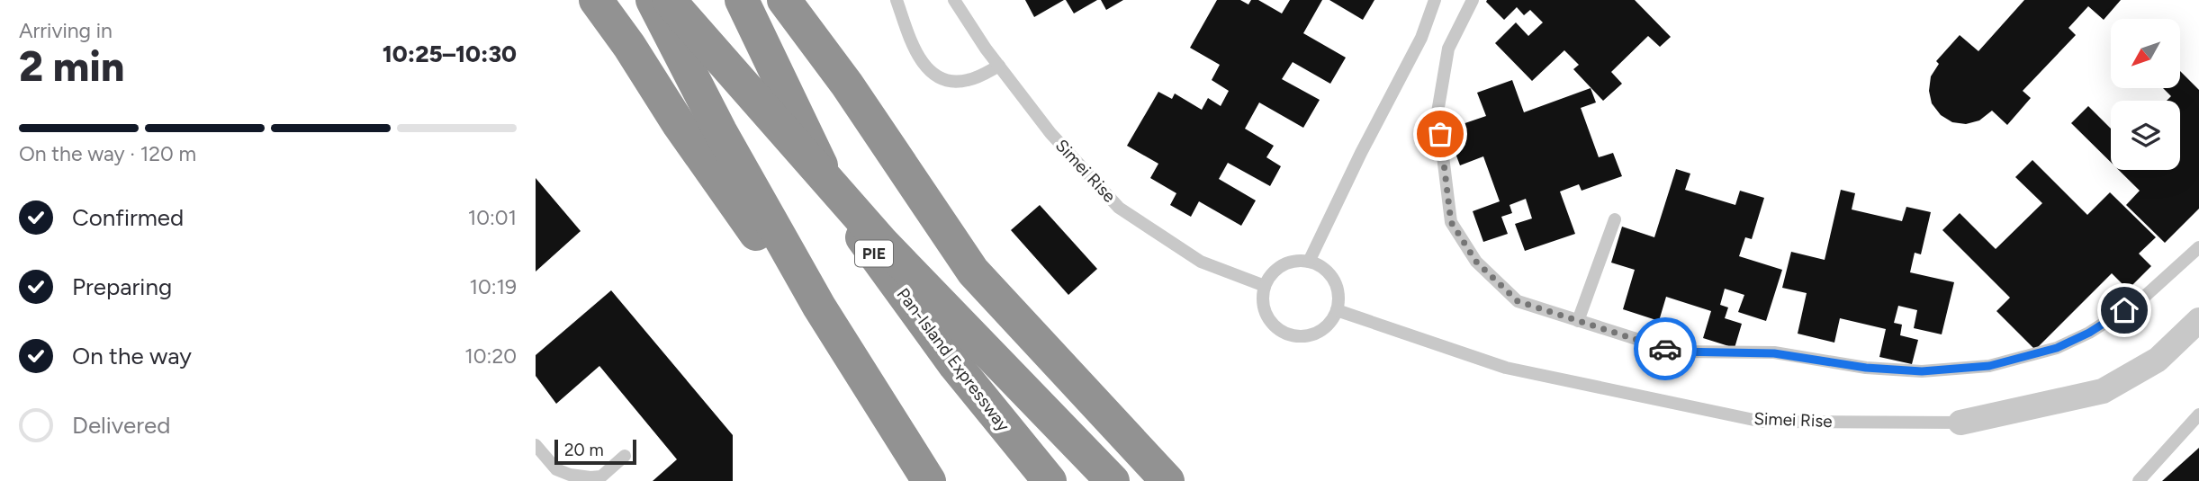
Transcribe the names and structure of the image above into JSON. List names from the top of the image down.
{
  "streets": {
    "highway": ["PIE", "Pan-Island Expressway"],
    "street": ["Simei Rise"]
  },
  "scale_bar": "20 m",
  "north": "bottom left",
  "page": {
    "heading": ["2 min", "Arriving in", "10:25–10:30"],
    "bar": "On the way · 120 m",
    "list": [
      ["Confirmed", "10:01"],
      ["Preparing", "10:19"],
      ["On the way", "10:20"],
      "Delivered"
    ],
    "scale": "20 m"
  }
}
